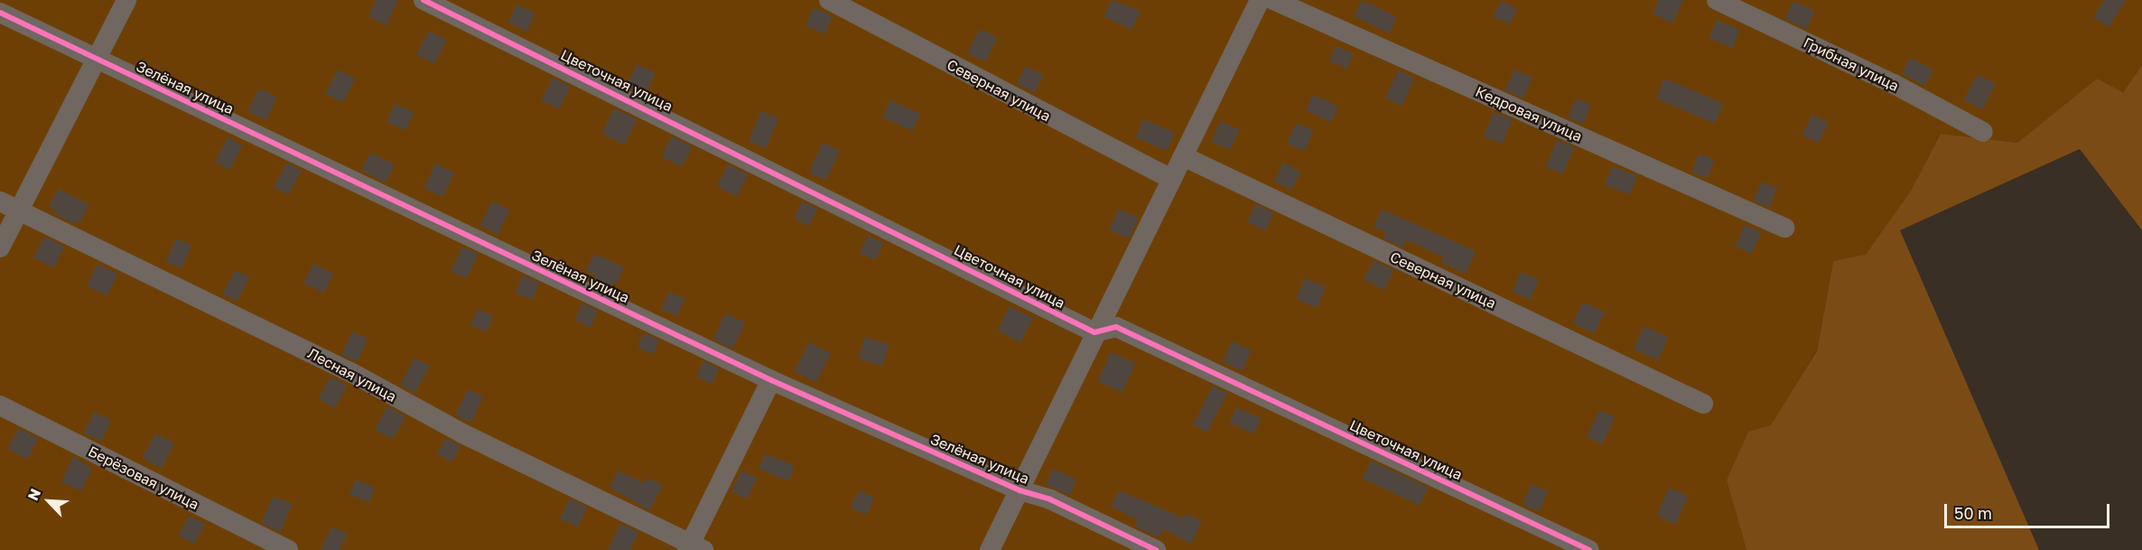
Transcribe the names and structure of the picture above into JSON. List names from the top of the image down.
{
  "streets": {
    "street": [
      "Грибная улица",
      "Цветочная улица",
      "Зелёная улица",
      "Северная улица",
      "Кедровая улица",
      "Лесная улица",
      "Берёзовая улица"
    ]
  },
  "scale_bar": "50 m",
  "north": "top left"
}
